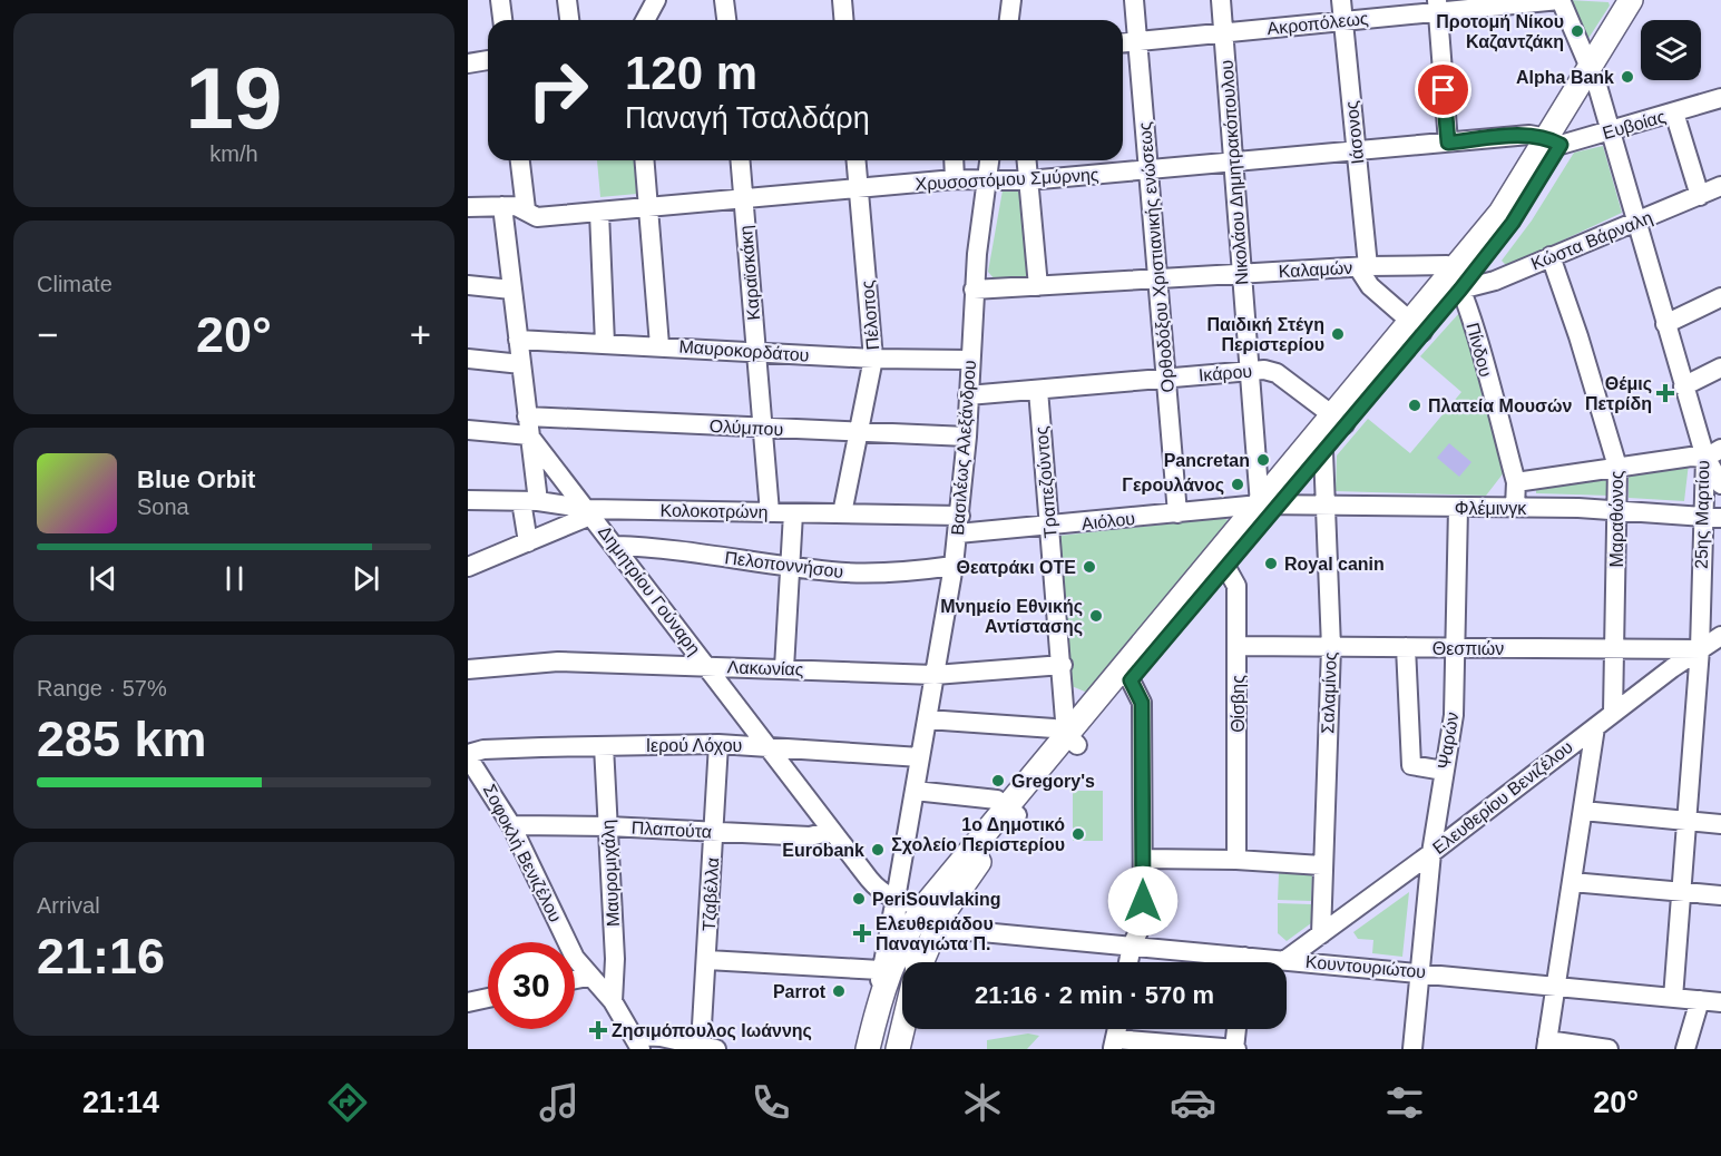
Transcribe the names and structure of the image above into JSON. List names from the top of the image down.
{
  "streets": {
    "street": [
      "Ακροπόλεως",
      "Ευβοίας",
      "Ιάσονος",
      "Νικολάου Δημητρακόπουλου",
      "Χρυσοστόμου Σμύρνης",
      "Κώστα Βάρναλη",
      "Ορθοδόξου Χριστιανικής ενώσεως",
      "Καλαμών",
      "Καραϊσκάκη",
      "Πέλοπος",
      "Πίνδου",
      "Μαυροκορδάτου",
      "Ικάρου",
      "Ολύμπου",
      "Βασιλέως Αλεξάνδρου",
      "Τραπεζούντος",
      "Φλέμινγκ",
      "Κολοκοτρώνη",
      "25ης Μαρτίου",
      "Μαραθώνος",
      "Αιόλου",
      "Πελοποννήσου",
      "Δημητρίου Γούναρη",
      "Θεσπιών",
      "Λακωνίας",
      "Σαλαμίνος",
      "Θίσβης",
      "Ψαρών",
      "Ιερού Λόχου",
      "Ελευθερίου Βενιζέλου",
      "Πλαπούτα",
      "Σοφοκλή Βενιζέλου",
      "Μαυρομιχάλη",
      "Τζαβέλλα",
      "Κουντουριώτου"
    ]
  },
  "crossings": [
    ["Ακροπόλεως", "Ιάσονος"],
    ["Ακροπόλεως", "Νικολάου Δημητρακόπουλου"],
    ["Ακροπόλεως", "Ορθοδόξου Χριστιανικής ενώσεως"],
    ["Ακροπόλεως", "25ης Μαρτίου"],
    ["Ευβοίας", "Χρυσοστόμου Σμύρνης"],
    ["Ευβοίας", "25ης Μαρτίου"],
    ["Ιάσονος", "Χρυσοστόμου Σμύρνης"],
    ["Ιάσονος", "Καλαμών"],
    ["Νικολάου Δημητρακόπουλου", "Χρυσοστόμου Σμύρνης"],
    ["Νικολάου Δημητρακόπουλου", "Καλαμών"],
    ["Νικολάου Δημητρακόπουλου", "Ικάρου"],
    ["Νικολάου Δημητρακόπουλου", "Φλέμινγκ"],
    ["Νικολάου Δημητρακόπουλου", "Αιόλου"],
    ["Χρυσοστόμου Σμύρνης", "Ορθοδόξου Χριστιανικής ενώσεως"],
    ["Χρυσοστόμου Σμύρνης", "Καραϊσκάκη"],
    ["Χρυσοστόμου Σμύρνης", "Πέλοπος"],
    ["Χρυσοστόμου Σμύρνης", "Βασιλέως Αλεξάνδρου"],
    ["Κώστα Βάρναλη", "Καλαμών"],
    ["Κώστα Βάρναλη", "Πίνδου"],
    ["Κώστα Βάρναλη", "25ης Μαρτίου"],
    ["Κώστα Βάρναλη", "Μαραθώνος"],
    ["Ορθοδόξου Χριστιανικής ενώσεως", "Καλαμών"],
    ["Ορθοδόξου Χριστιανικής ενώσεως", "Ικάρου"],
    ["Ορθοδόξου Χριστιανικής ενώσεως", "Αιόλου"],
    ["Καλαμών", "Πίνδου"],
    ["Καλαμών", "Βασιλέως Αλεξάνδρου"],
    ["Καραϊσκάκη", "Μαυροκορδάτου"],
    ["Καραϊσκάκη", "Ολύμπου"],
    ["Καραϊσκάκη", "Κολοκοτρώνη"],
    ["Πέλοπος", "Μαυροκορδάτου"],
    ["Πέλοπος", "Ολύμπου"],
    ["Πέλοπος", "Κολοκοτρώνη"],
    ["Πίνδου", "Φλέμινγκ"],
    ["Μαυροκορδάτου", "Βασιλέως Αλεξάνδρου"],
    ["Ικάρου", "Βασιλέως Αλεξάνδρου"],
    ["Ικάρου", "Τραπεζούντος"],
    ["Ολύμπου", "Βασιλέως Αλεξάνδρου"],
    ["Βασιλέως Αλεξάνδρου", "Κολοκοτρώνη"],
    ["Βασιλέως Αλεξάνδρου", "Αιόλου"],
    ["Βασιλέως Αλεξάνδρου", "Πελοποννήσου"],
    ["Βασιλέως Αλεξάνδρου", "Δημητρίου Γούναρη"],
    ["Βασιλέως Αλεξάνδρου", "Λακωνίας"],
    ["Βασιλέως Αλεξάνδρου", "Ιερού Λόχου"],
    ["Τραπεζούντος", "Αιόλου"],
    ["Τραπεζούντος", "Λακωνίας"],
    ["Φλέμινγκ", "25ης Μαρτίου"],
    ["Φλέμινγκ", "Μαραθώνος"],
    ["Φλέμινγκ", "Αιόλου"],
    ["Φλέμινγκ", "Σαλαμίνος"],
    ["Φλέμινγκ", "Ψαρών"],
    ["Κολοκοτρώνη", "Αιόλου"],
    ["Κολοκοτρώνη", "Δημητρίου Γούναρη"],
    ["25ης Μαρτίου", "Θεσπιών"],
    ["25ης Μαρτίου", "Ελευθερίου Βενιζέλου"],
    ["25ης Μαρτίου", "Κουντουριώτου"],
    ["Μαραθώνος", "Θεσπιών"],
    ["Μαραθώνος", "Ελευθερίου Βενιζέλου"],
    ["Πελοποννήσου", "Δημητρίου Γούναρη"],
    ["Δημητρίου Γούναρη", "Λακωνίας"],
    ["Δημητρίου Γούναρη", "Ιερού Λόχου"],
    ["Δημητρίου Γούναρη", "Πλαπούτα"],
    ["Θεσπιών", "Σαλαμίνος"],
    ["Θεσπιών", "Θίσβης"],
    ["Θεσπιών", "Ψαρών"],
    ["Θεσπιών", "Ελευθερίου Βενιζέλου"],
    ["Σαλαμίνος", "Ελευθερίου Βενιζέλου"],
    ["Ψαρών", "Ελευθερίου Βενιζέλου"],
    ["Ψαρών", "Κουντουριώτου"],
    ["Ιερού Λόχου", "Σοφοκλή Βενιζέλου"],
    ["Ιερού Λόχου", "Μαυρομιχάλη"],
    ["Ιερού Λόχου", "Τζαβέλλα"],
    ["Ελευθερίου Βενιζέλου", "Κουντουριώτου"],
    ["Πλαπούτα", "Σοφοκλή Βενιζέλου"],
    ["Πλαπούτα", "Μαυρομιχάλη"],
    ["Πλαπούτα", "Τζαβέλλα"],
    ["Σοφοκλή Βενιζέλου", "Μαυρομιχάλη"]
  ],
  "places": {
    "other": [
      "Προτομή Νίκου Καζαντζάκη",
      "Alpha Bank",
      "Παιδική Στέγη Περιστερίου",
      "Πλατεία Μουσών",
      "Pancretan",
      "Γερουλάνος",
      "Royal canin",
      "Θεατράκι ΟΤΕ",
      "Μνημείο Εθνικής Αντίστασης",
      "Gregory's",
      "1ο Δημοτικό Σχολείο Περιστερίου",
      "Eurobank",
      "PeriSouvlaking",
      "Parrot"
    ],
    "health": ["Θέμις Πετρίδη", "Ελευθεριάδου Παναγιώτα Π.", "Ζησιμόπουλος Ιωάννης"]
  },
  "page": {
    "tile": [
      ["19", "km/h"],
      "Climate",
      ["Range · 57%", "285 km"],
      ["Arrival", "21:16"]
    ],
    "turn": ["120 m", "Παναγή Τσαλδάρη"],
    "heat": ["−", "20°", "+"],
    "song": ["Blue Orbit", "Sona"],
    "limit": "30",
    "trip": "21:16 · 2 min · 570 m",
    "tabs": ["21:14", "20°"]
  }
}
